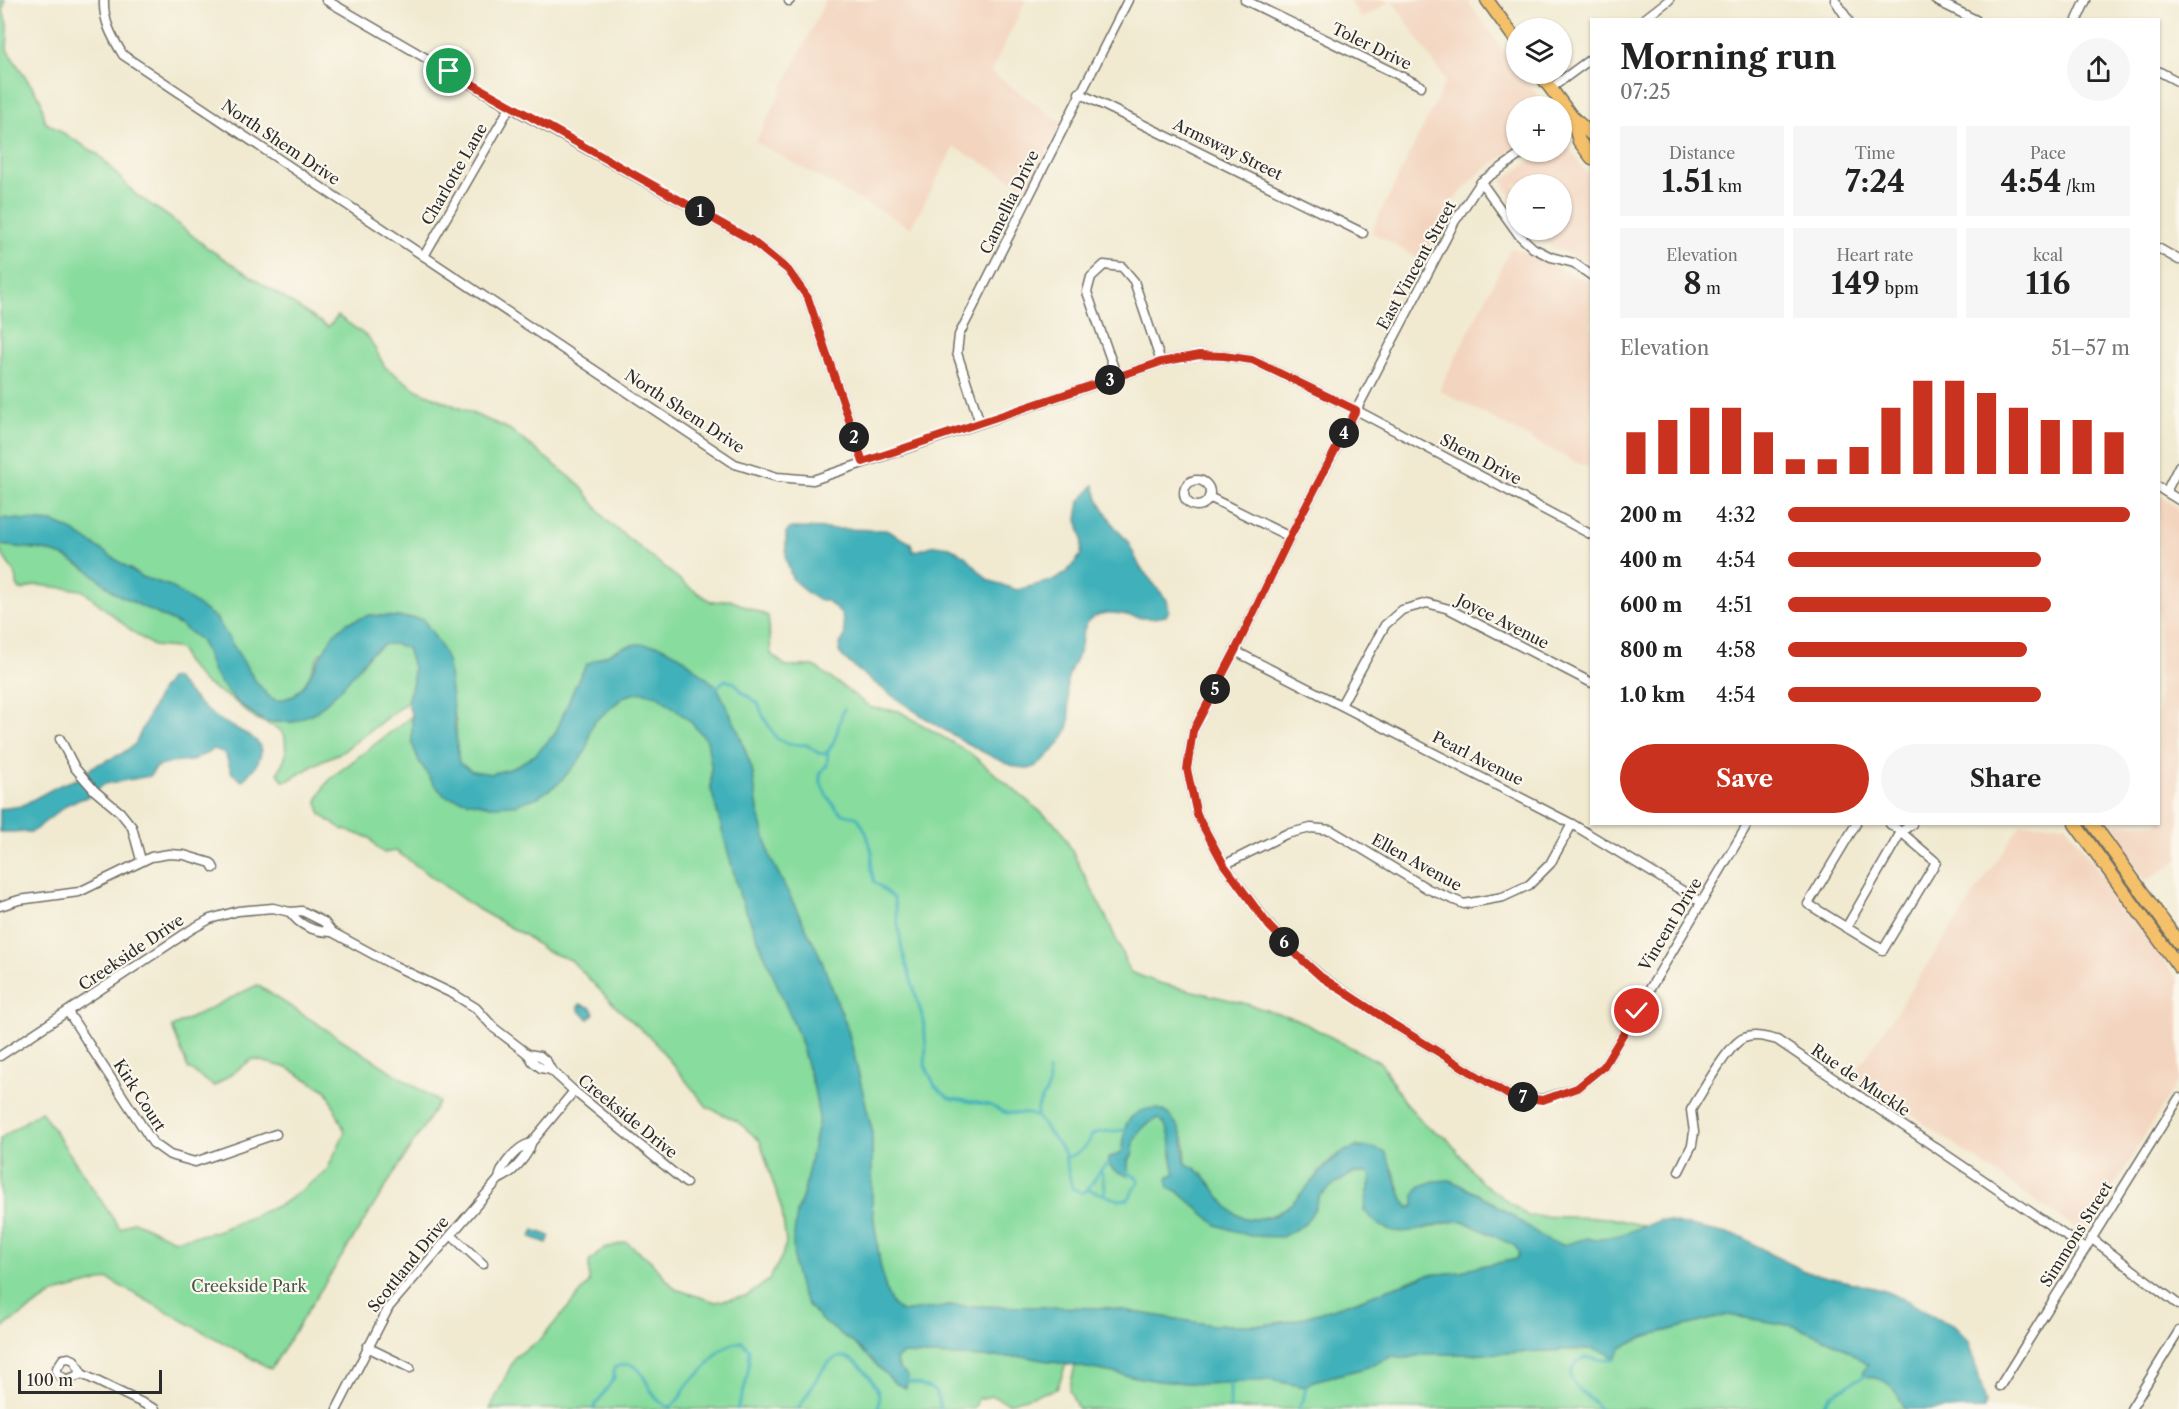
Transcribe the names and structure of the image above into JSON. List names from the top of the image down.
{
  "streets": {
    "street": [
      "Toler Drive",
      "North Shem Drive",
      "Armsway Street",
      "Charlotte Lane",
      "Camellia Drive",
      "East Vincent Street",
      "Shem Drive",
      "Joyce Avenue",
      "Pearl Avenue",
      "Ellen Avenue",
      "Vincent Drive",
      "Creekside Drive",
      "Rue de Muckle",
      "Kirk Court",
      "Simmons Street",
      "Scottland Drive"
    ]
  },
  "crossings": [
    ["North Shem Drive", "Charlotte Lane"],
    ["North Shem Drive", "Camellia Drive"],
    ["North Shem Drive", "East Vincent Street"],
    ["North Shem Drive", "Shem Drive"],
    ["North Shem Drive", "Vincent Drive"],
    ["Armsway Street", "Camellia Drive"],
    ["East Vincent Street", "Shem Drive"],
    ["East Vincent Street", "Vincent Drive"],
    ["Shem Drive", "Vincent Drive"],
    ["Joyce Avenue", "Pearl Avenue"],
    ["Pearl Avenue", "Ellen Avenue"],
    ["Pearl Avenue", "Vincent Drive"],
    ["Ellen Avenue", "Vincent Drive"],
    ["Creekside Drive", "Kirk Court"],
    ["Creekside Drive", "Scottland Drive"],
    ["Rue de Muckle", "Simmons Street"]
  ],
  "parks": ["Creekside Park"],
  "scale_bar": "100 m",
  "page": {
    "map_buttons": ["+", "−"],
    "heading": ["Morning run", "07:25"],
    "stats": [
      ["Distance", "1.51 km"],
      ["Time", "7:24"],
      ["Pace", "4:54 /km"],
      ["Elevation", "8 m"],
      ["Heart rate", "149 bpm"],
      ["kcal", "116"]
    ],
    "pins": [
      "1",
      "3",
      "4",
      "2",
      "5",
      "6",
      "7"
    ],
    "chart": ["Elevation", "51–57 m"],
    "list": [
      {
        "name": "200 m",
        "note": "4:32"
      },
      {
        "name": "400 m",
        "note": "4:54"
      },
      {
        "name": "600 m",
        "note": "4:51"
      },
      {
        "name": "800 m",
        "note": "4:58"
      },
      {
        "name": "1.0 km",
        "note": "4:54"
      }
    ],
    "buttons": ["Save", "Share"],
    "scale": "100 m"
  }
}
